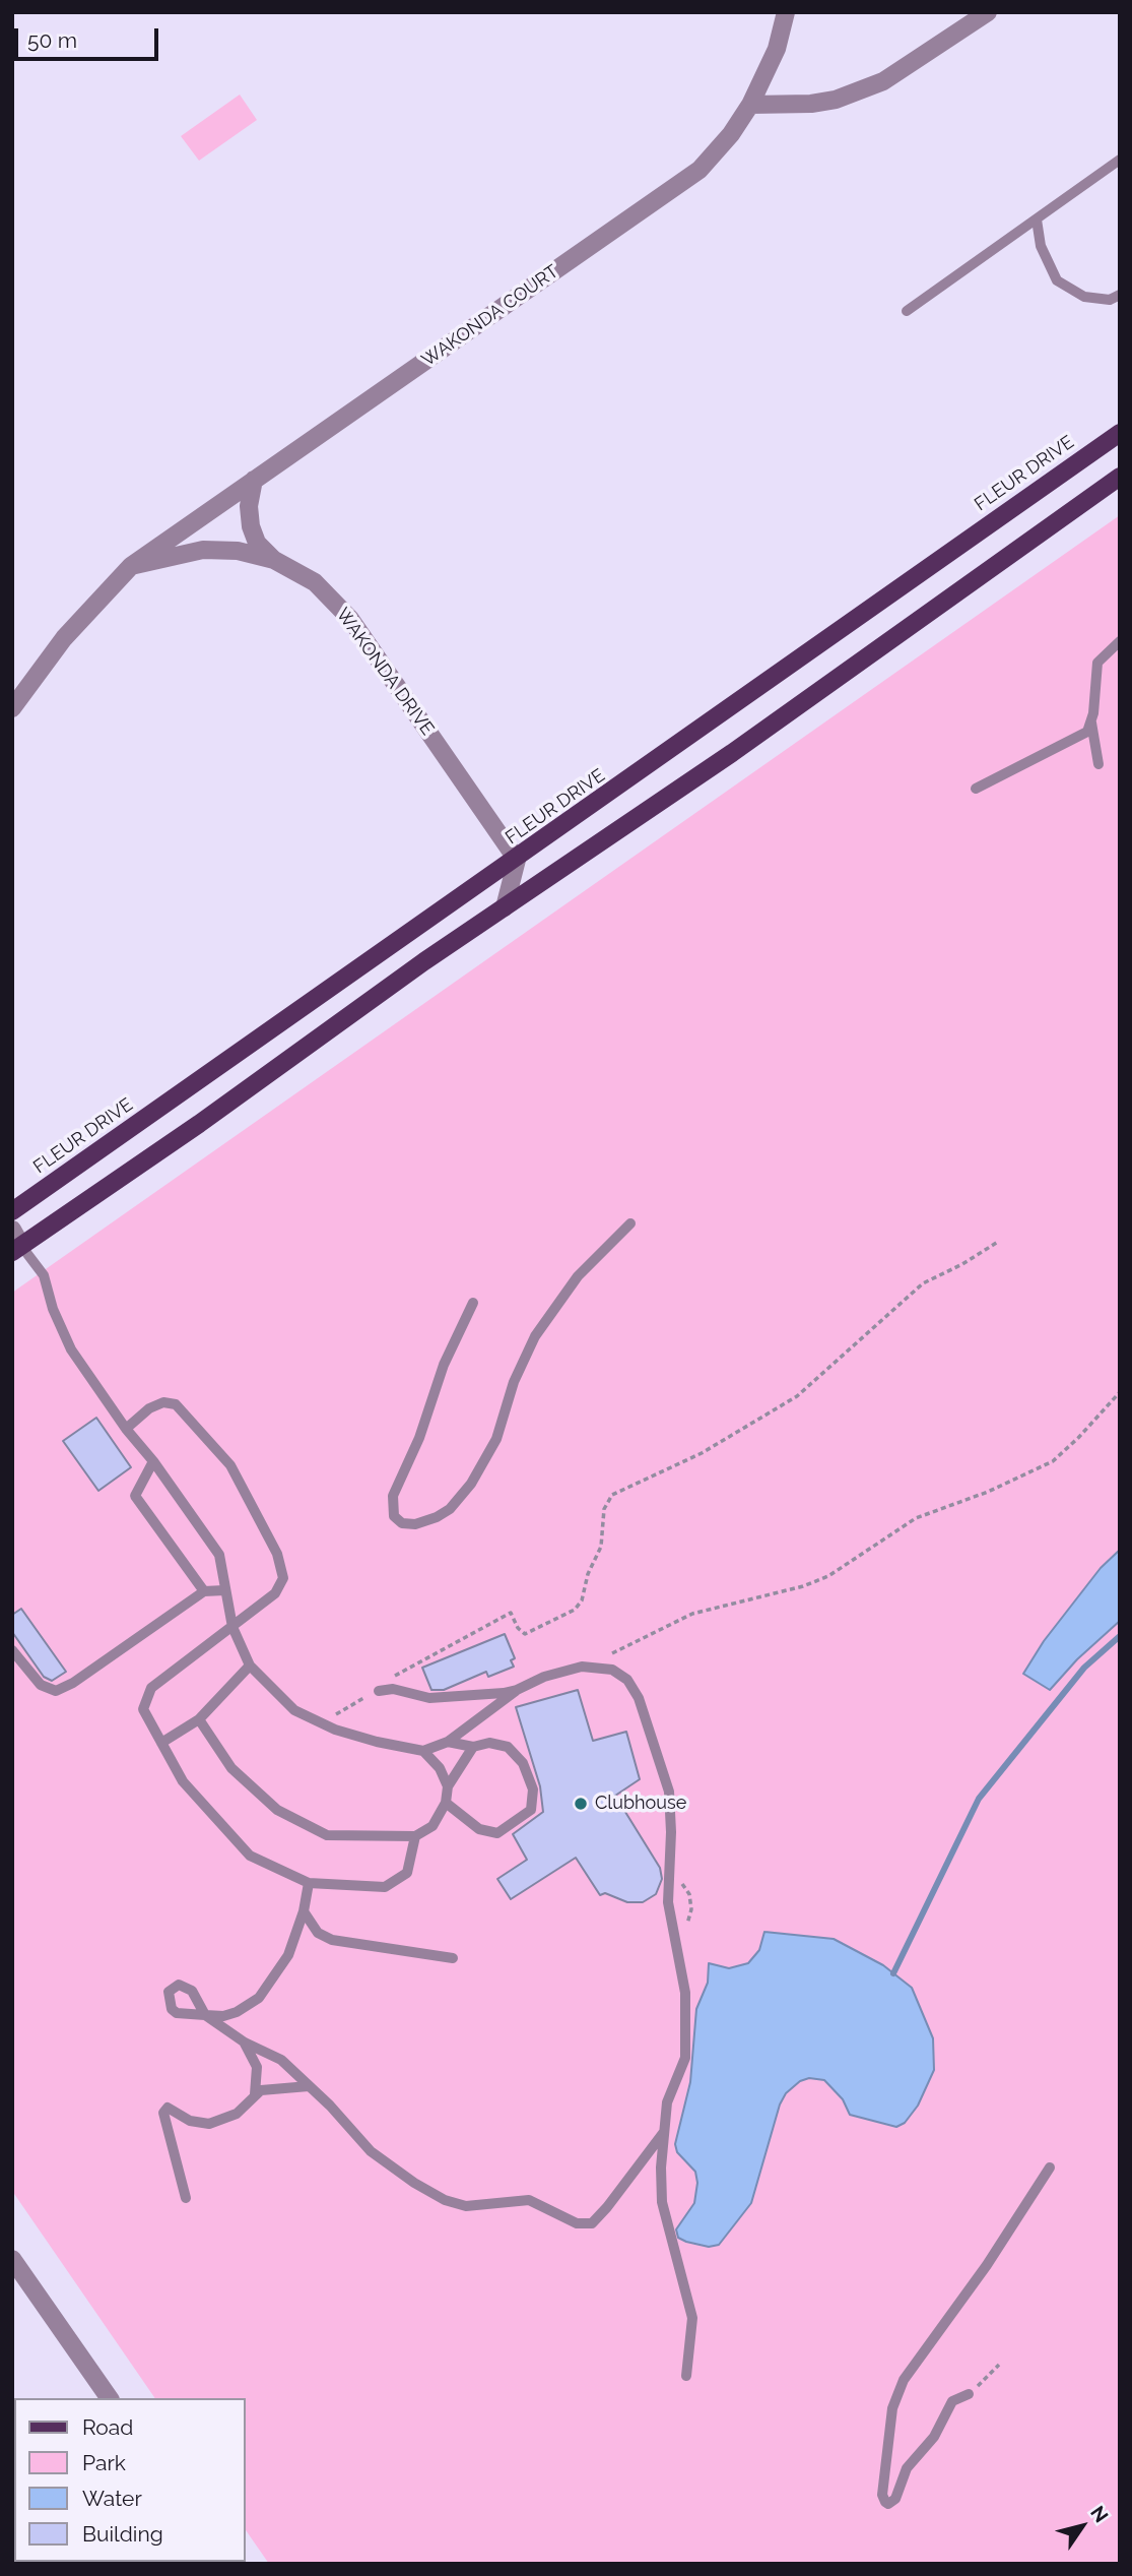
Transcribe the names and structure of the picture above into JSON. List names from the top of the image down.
{
  "streets": {
    "main road": ["FLEUR DRIVE"],
    "street": ["WAKONDA COURT", "WAKONDA DRIVE"]
  },
  "crossings": [
    ["WAKONDA COURT", "WAKONDA DRIVE"],
    ["FLEUR DRIVE", "WAKONDA DRIVE"]
  ],
  "places": ["Clubhouse"],
  "legend": [
    "Road",
    "Park",
    "Water",
    "Building"
  ],
  "scale_bar": "50 m",
  "north": "top right"
}
